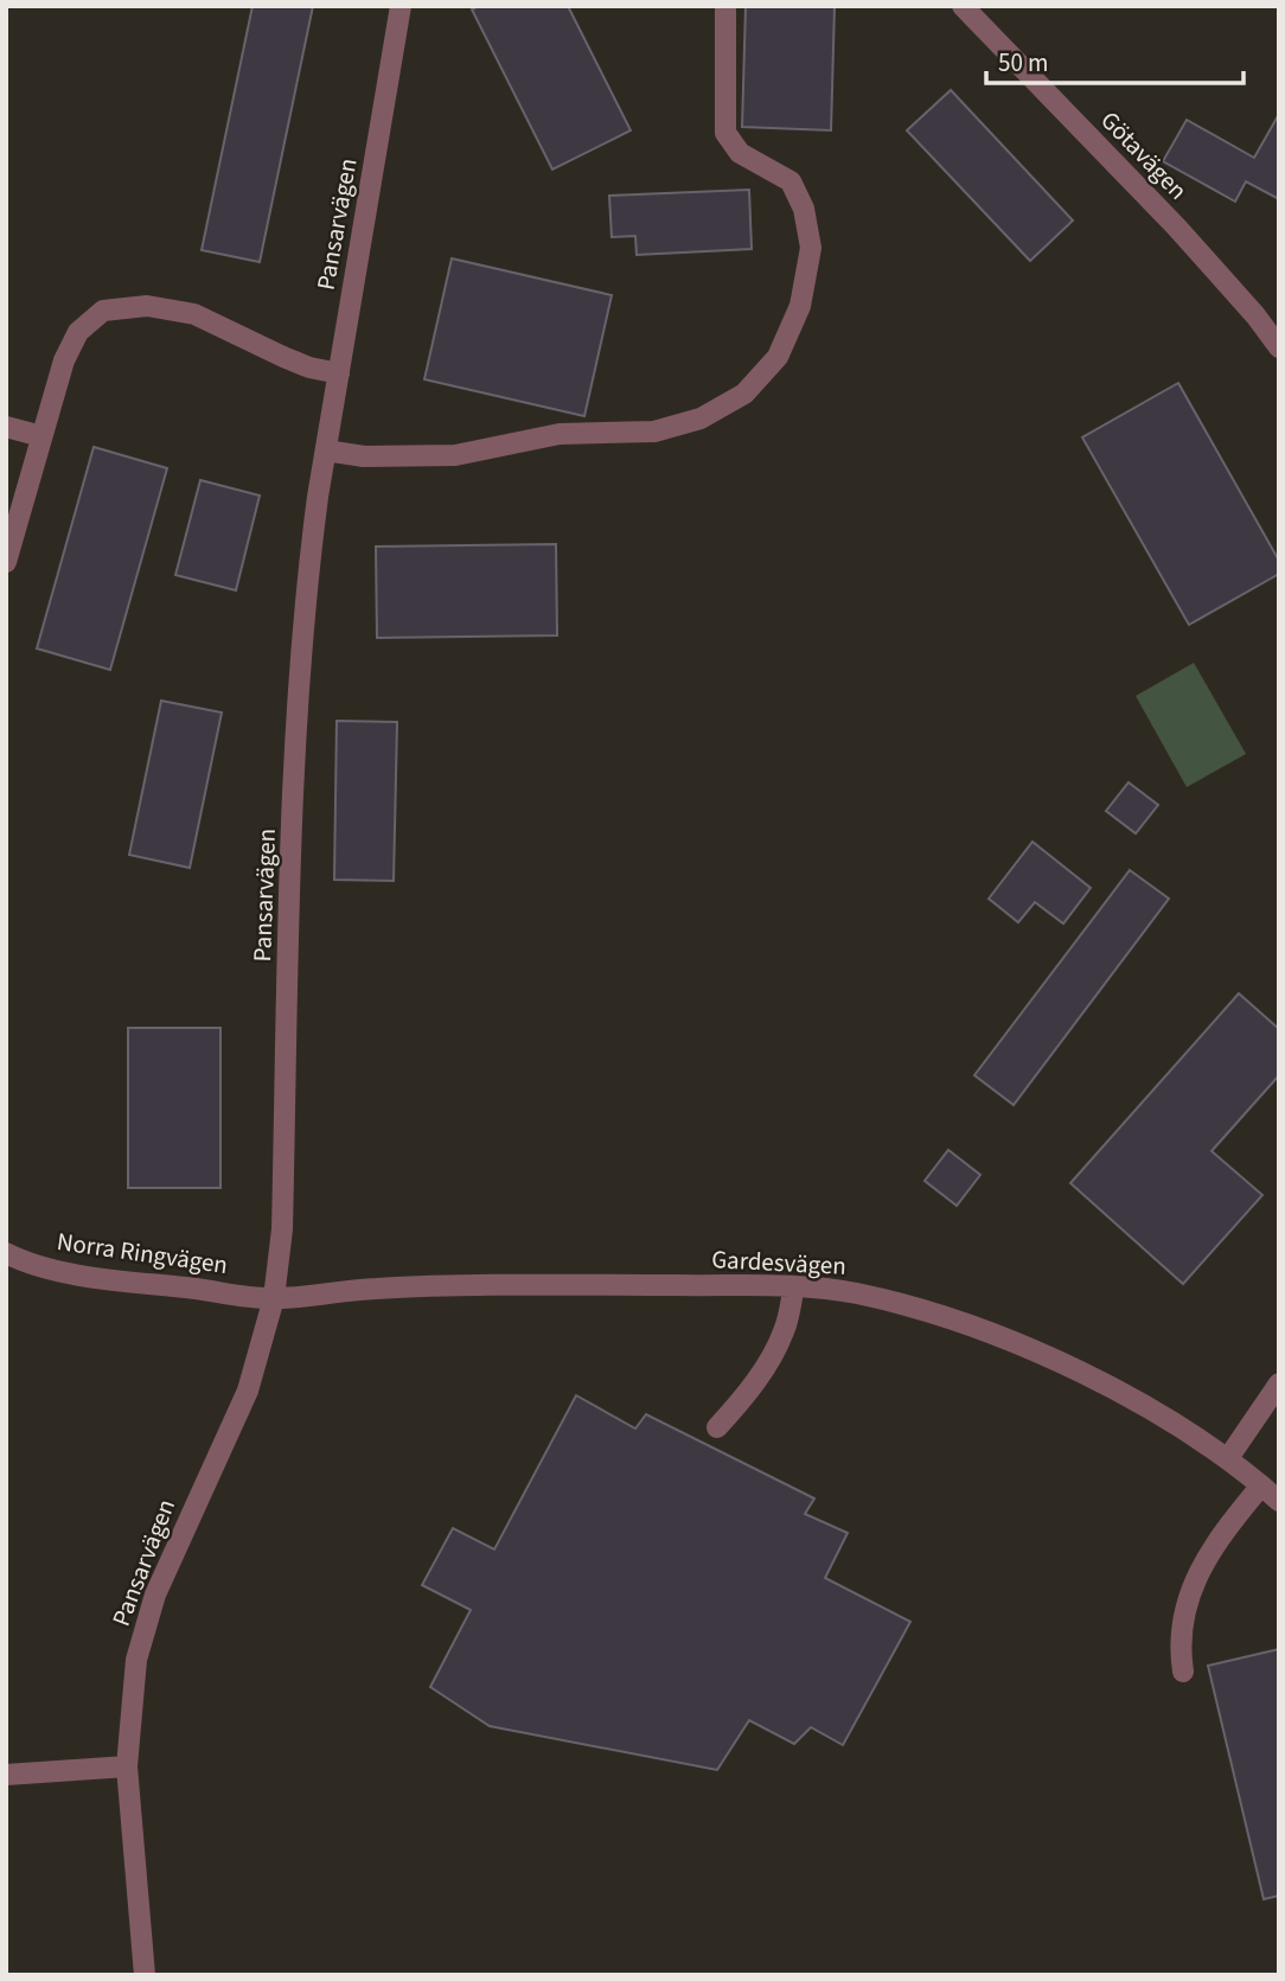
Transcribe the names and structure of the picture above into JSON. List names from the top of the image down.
{
  "streets": {
    "lane": [
      "Götavägen",
      "Pansarvägen",
      "Norra Ringvägen",
      "Gardesvägen"
    ]
  },
  "crossings": [
    ["Pansarvägen", "Norra Ringvägen"],
    ["Pansarvägen", "Gardesvägen"],
    ["Norra Ringvägen", "Gardesvägen"]
  ],
  "scale_bar": "50 m"
}
